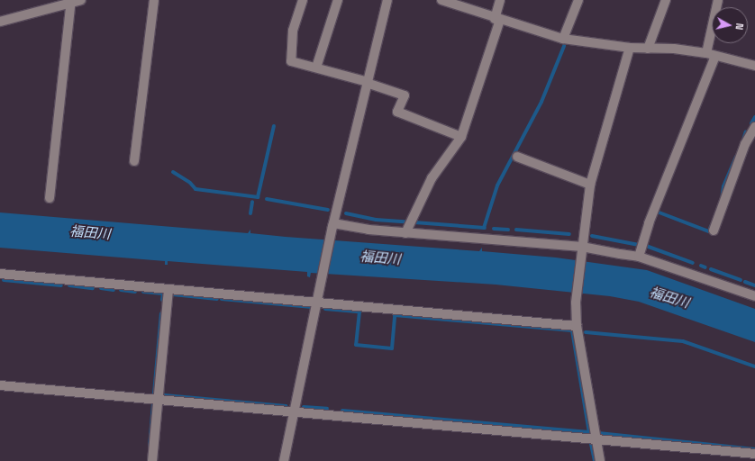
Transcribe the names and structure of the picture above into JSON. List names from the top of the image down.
{
  "water": ["福田川"],
  "north": "right"
}
